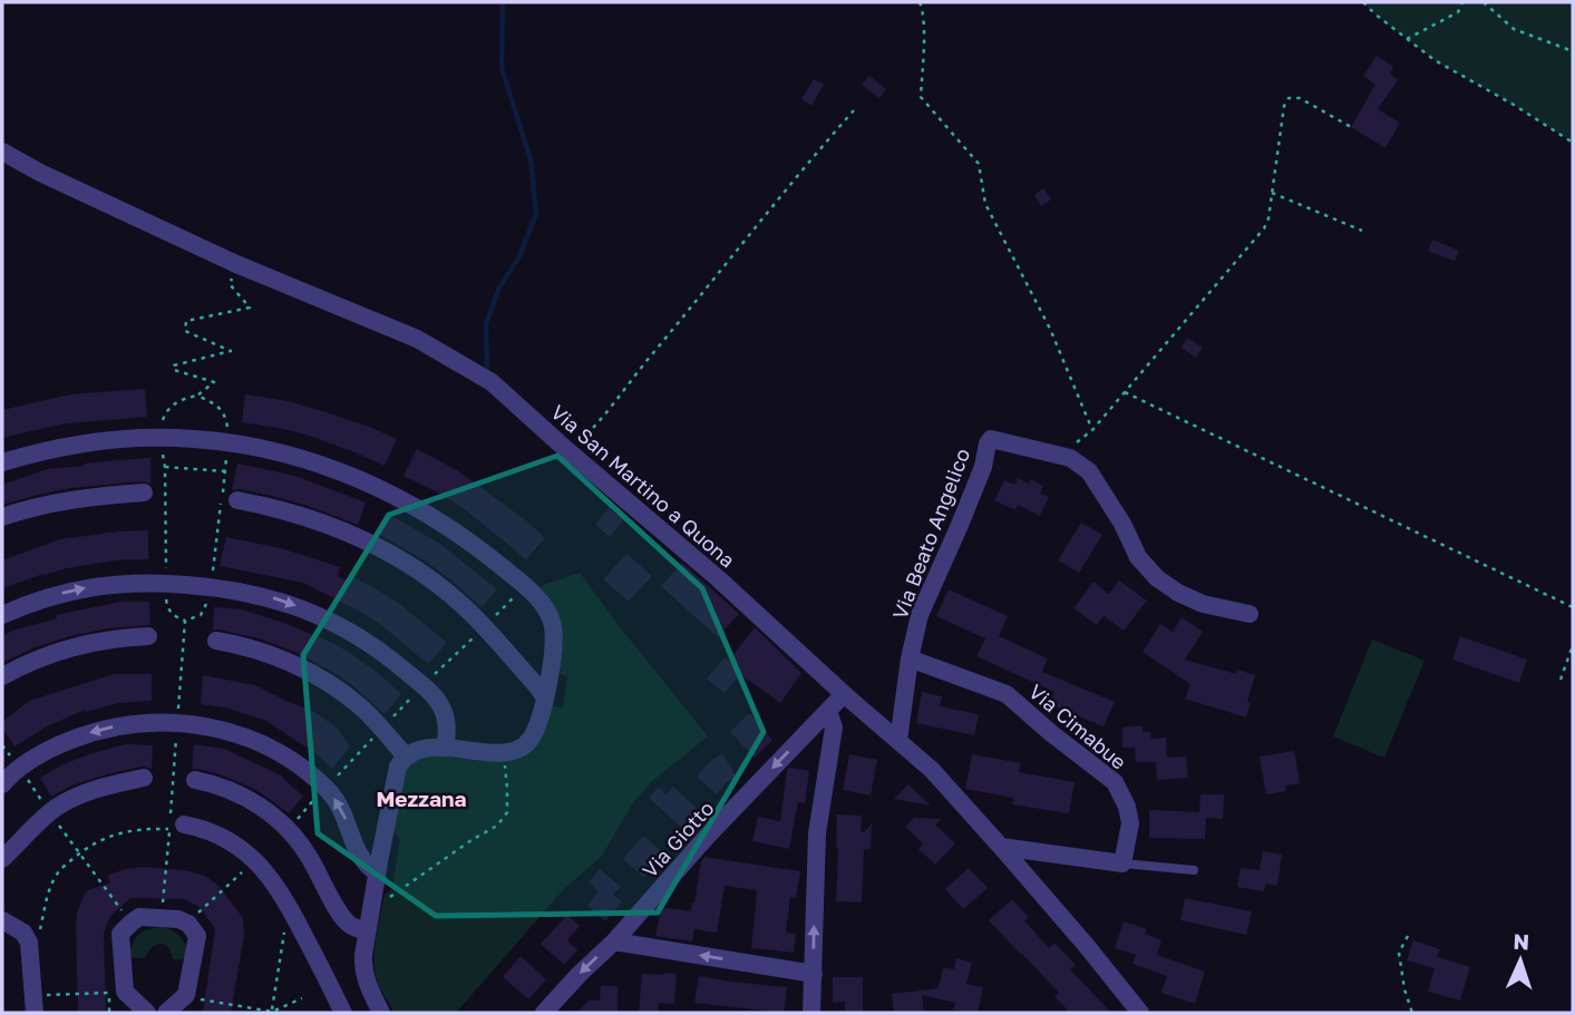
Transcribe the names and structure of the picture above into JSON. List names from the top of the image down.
{
  "streets": {
    "street": [
      "Via San Martino a Quona",
      "Via Beato Angelico",
      "Via Cimabue",
      "Via Giotto"
    ]
  },
  "crossings": [
    ["Via San Martino a Quona", "Via Beato Angelico"],
    ["Via San Martino a Quona", "Via Giotto"],
    ["Via Beato Angelico", "Via Cimabue"]
  ],
  "one_way": ["Via Giotto"],
  "districts": ["Mezzana"],
  "north": "top"
}
